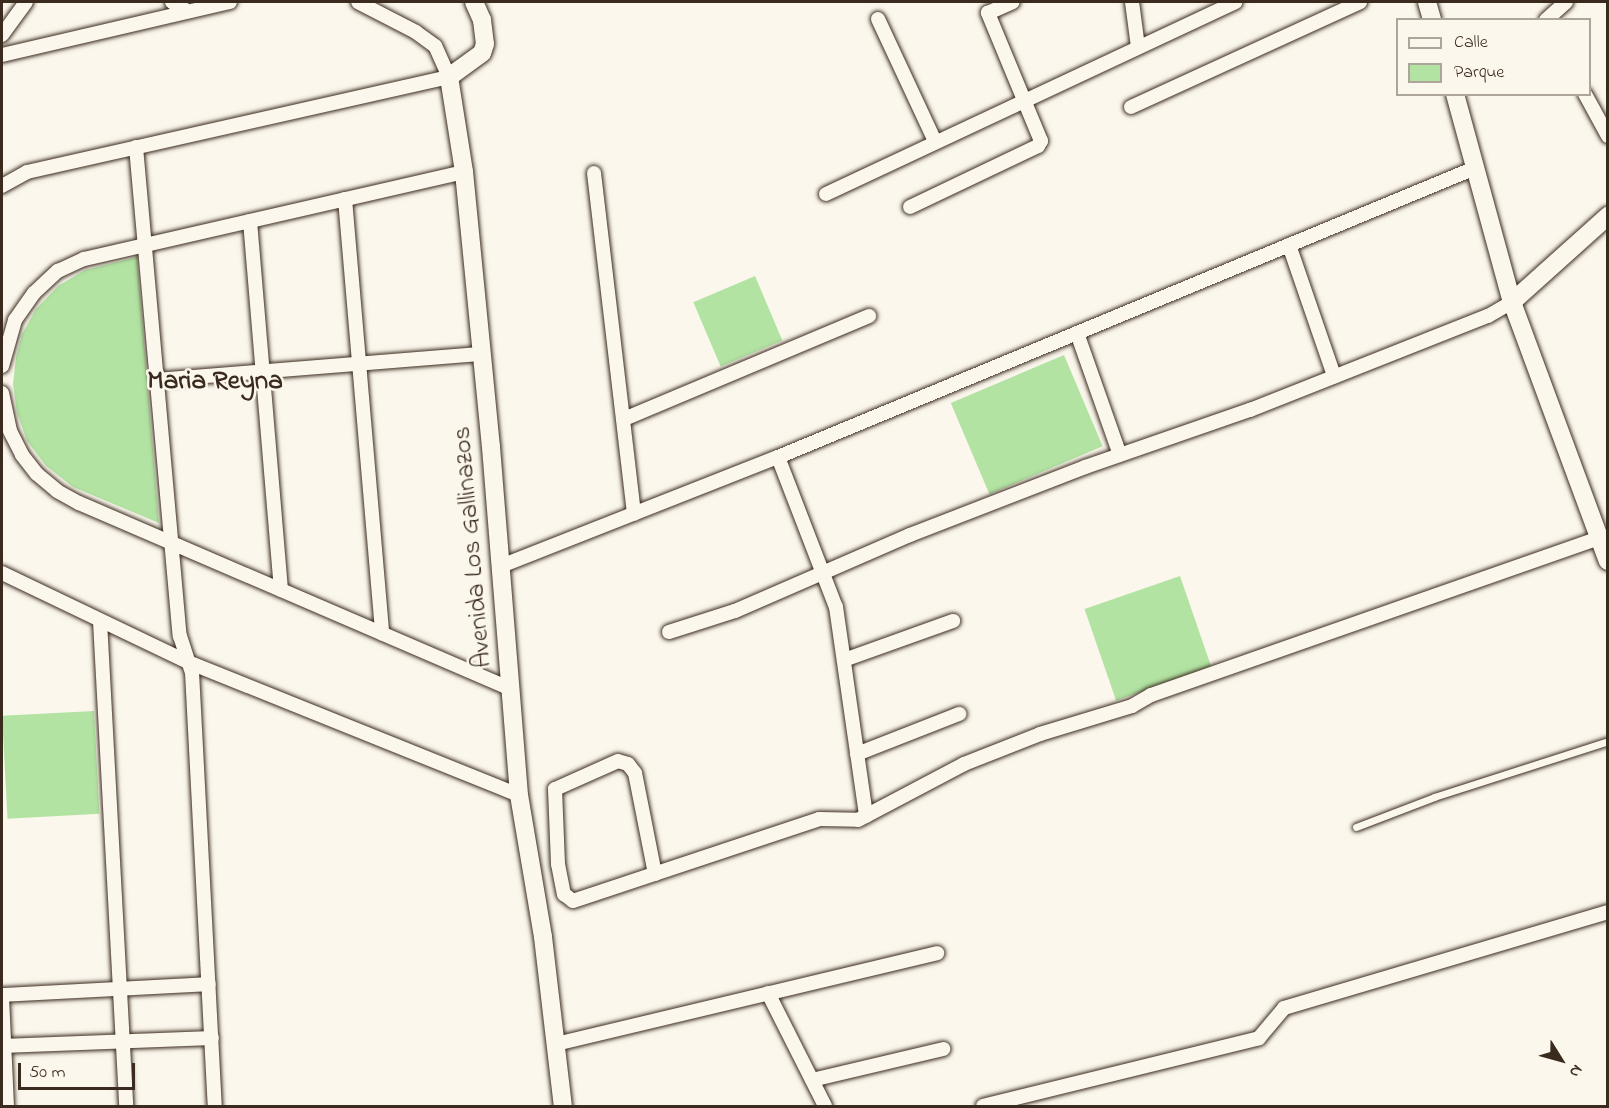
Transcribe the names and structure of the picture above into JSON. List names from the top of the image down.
{
  "streets": {
    "street": ["Avenida Los Gallinazos"]
  },
  "districts": ["Maria Reyna"],
  "legend": ["Calle", "Parque"],
  "scale_bar": "50 m",
  "north": "bottom right"
}
